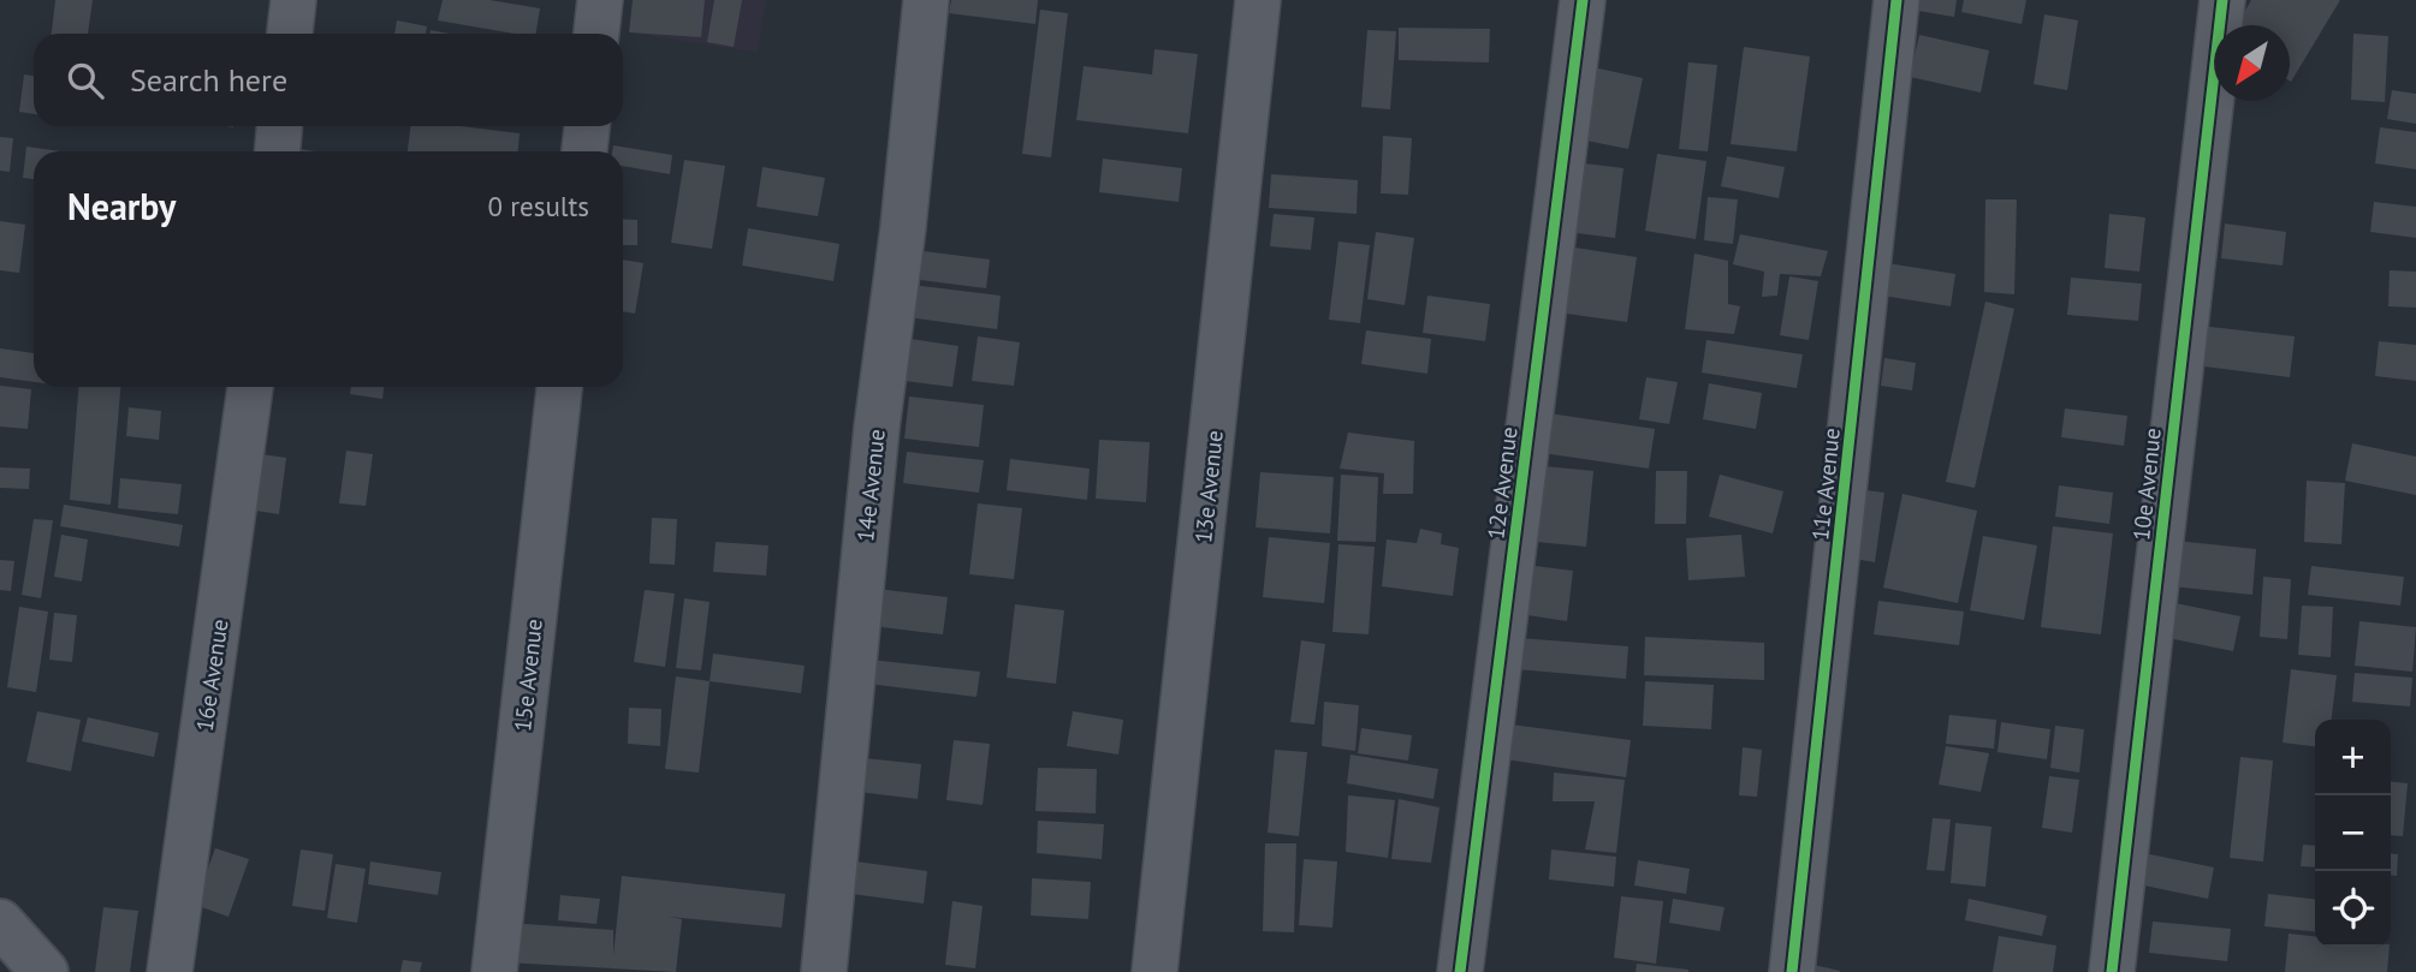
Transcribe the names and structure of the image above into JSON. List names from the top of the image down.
{
  "streets": {
    "street": [
      "12e Avenue",
      "11e Avenue",
      "10e Avenue",
      "14e Avenue",
      "13e Avenue",
      "16e Avenue",
      "15e Avenue"
    ]
  },
  "north": "bottom left",
  "page": {
    "search": "Search here",
    "heading": ["Nearby", "0 results"],
    "map_buttons": ["+", "−"]
  }
}
